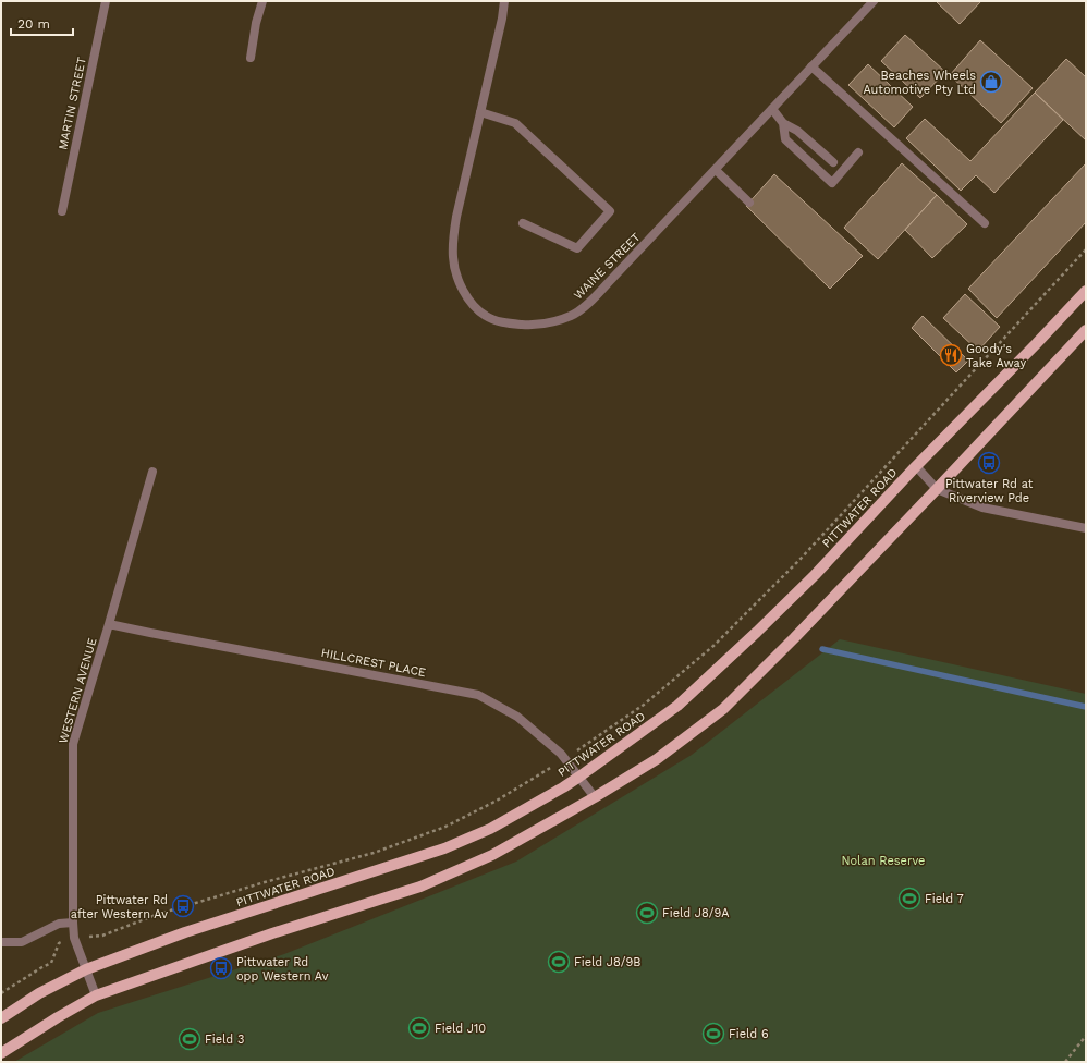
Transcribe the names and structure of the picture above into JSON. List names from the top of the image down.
{
  "streets": {
    "main road": ["PITTWATER ROAD"],
    "street": [
      "MARTIN STREET",
      "WAINE STREET",
      "HILLCREST PLACE",
      "WESTERN AVENUE"
    ]
  },
  "crossings": [
    ["PITTWATER ROAD", "HILLCREST PLACE"],
    ["PITTWATER ROAD", "WESTERN AVENUE"],
    ["HILLCREST PLACE", "WESTERN AVENUE"]
  ],
  "parks": ["Nolan Reserve"],
  "places": {
    "shop": ["Beaches Wheels Automotive Pty Ltd"],
    "restaurant": ["Goody's Take Away"],
    "bus stop": ["Pittwater Rd at Riverview Pde", "Pittwater Rd after Western Av", "Pittwater Rd opp Western Av"],
    "sports": [
      "Field 7",
      "Field J8/9A",
      "Field J8/9B",
      "Field J10",
      "Field 6",
      "Field 3"
    ]
  },
  "scale_bar": "20 m"
}
